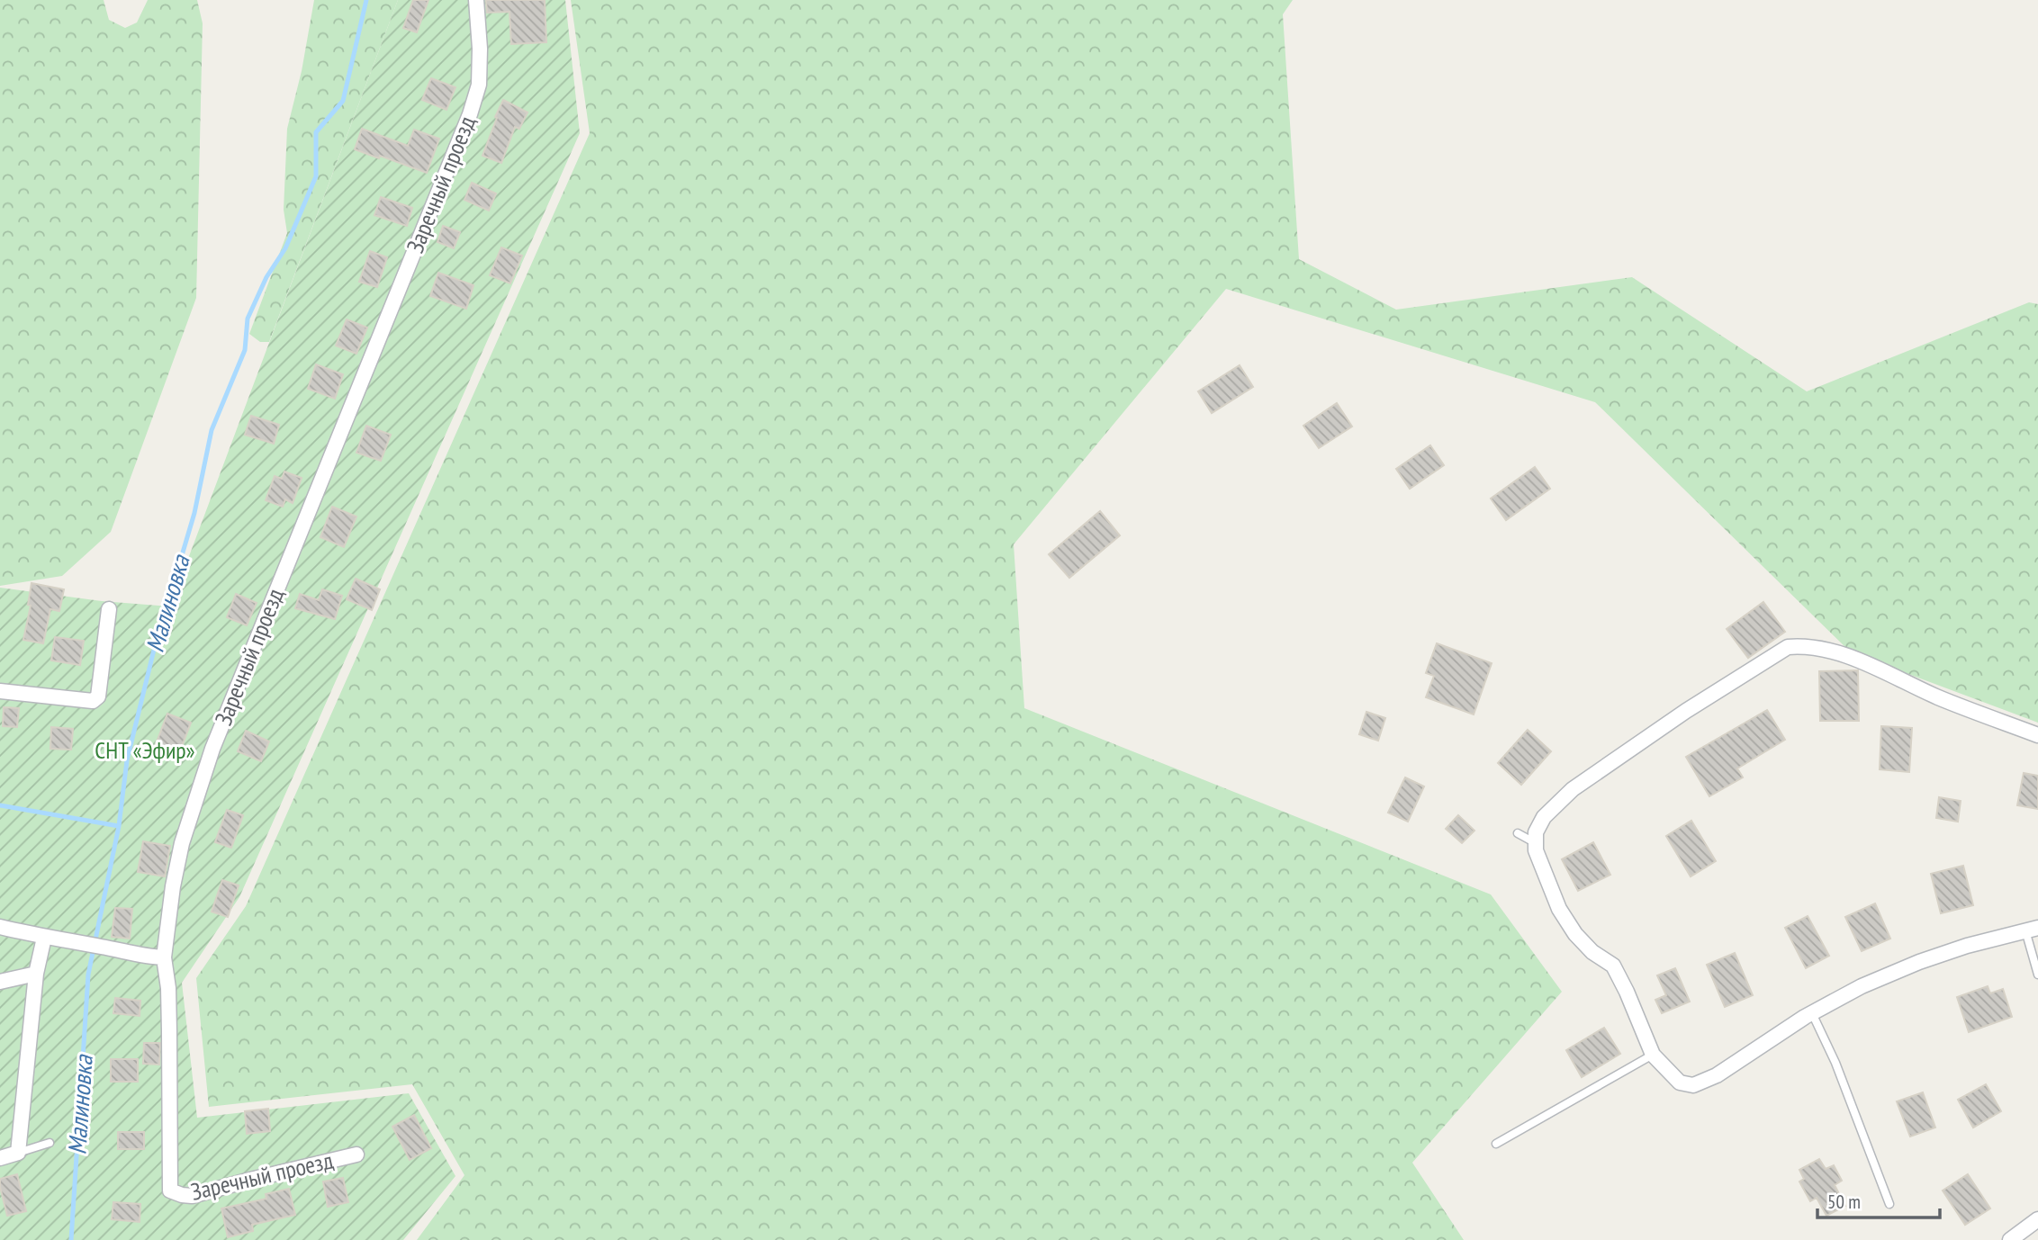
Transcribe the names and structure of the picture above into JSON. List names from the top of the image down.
{
  "streets": {
    "street": ["Заречный проезд"]
  },
  "water": ["Малиновка"],
  "parks": ["СНТ «Эфир»"],
  "scale_bar": "50 m"
}
